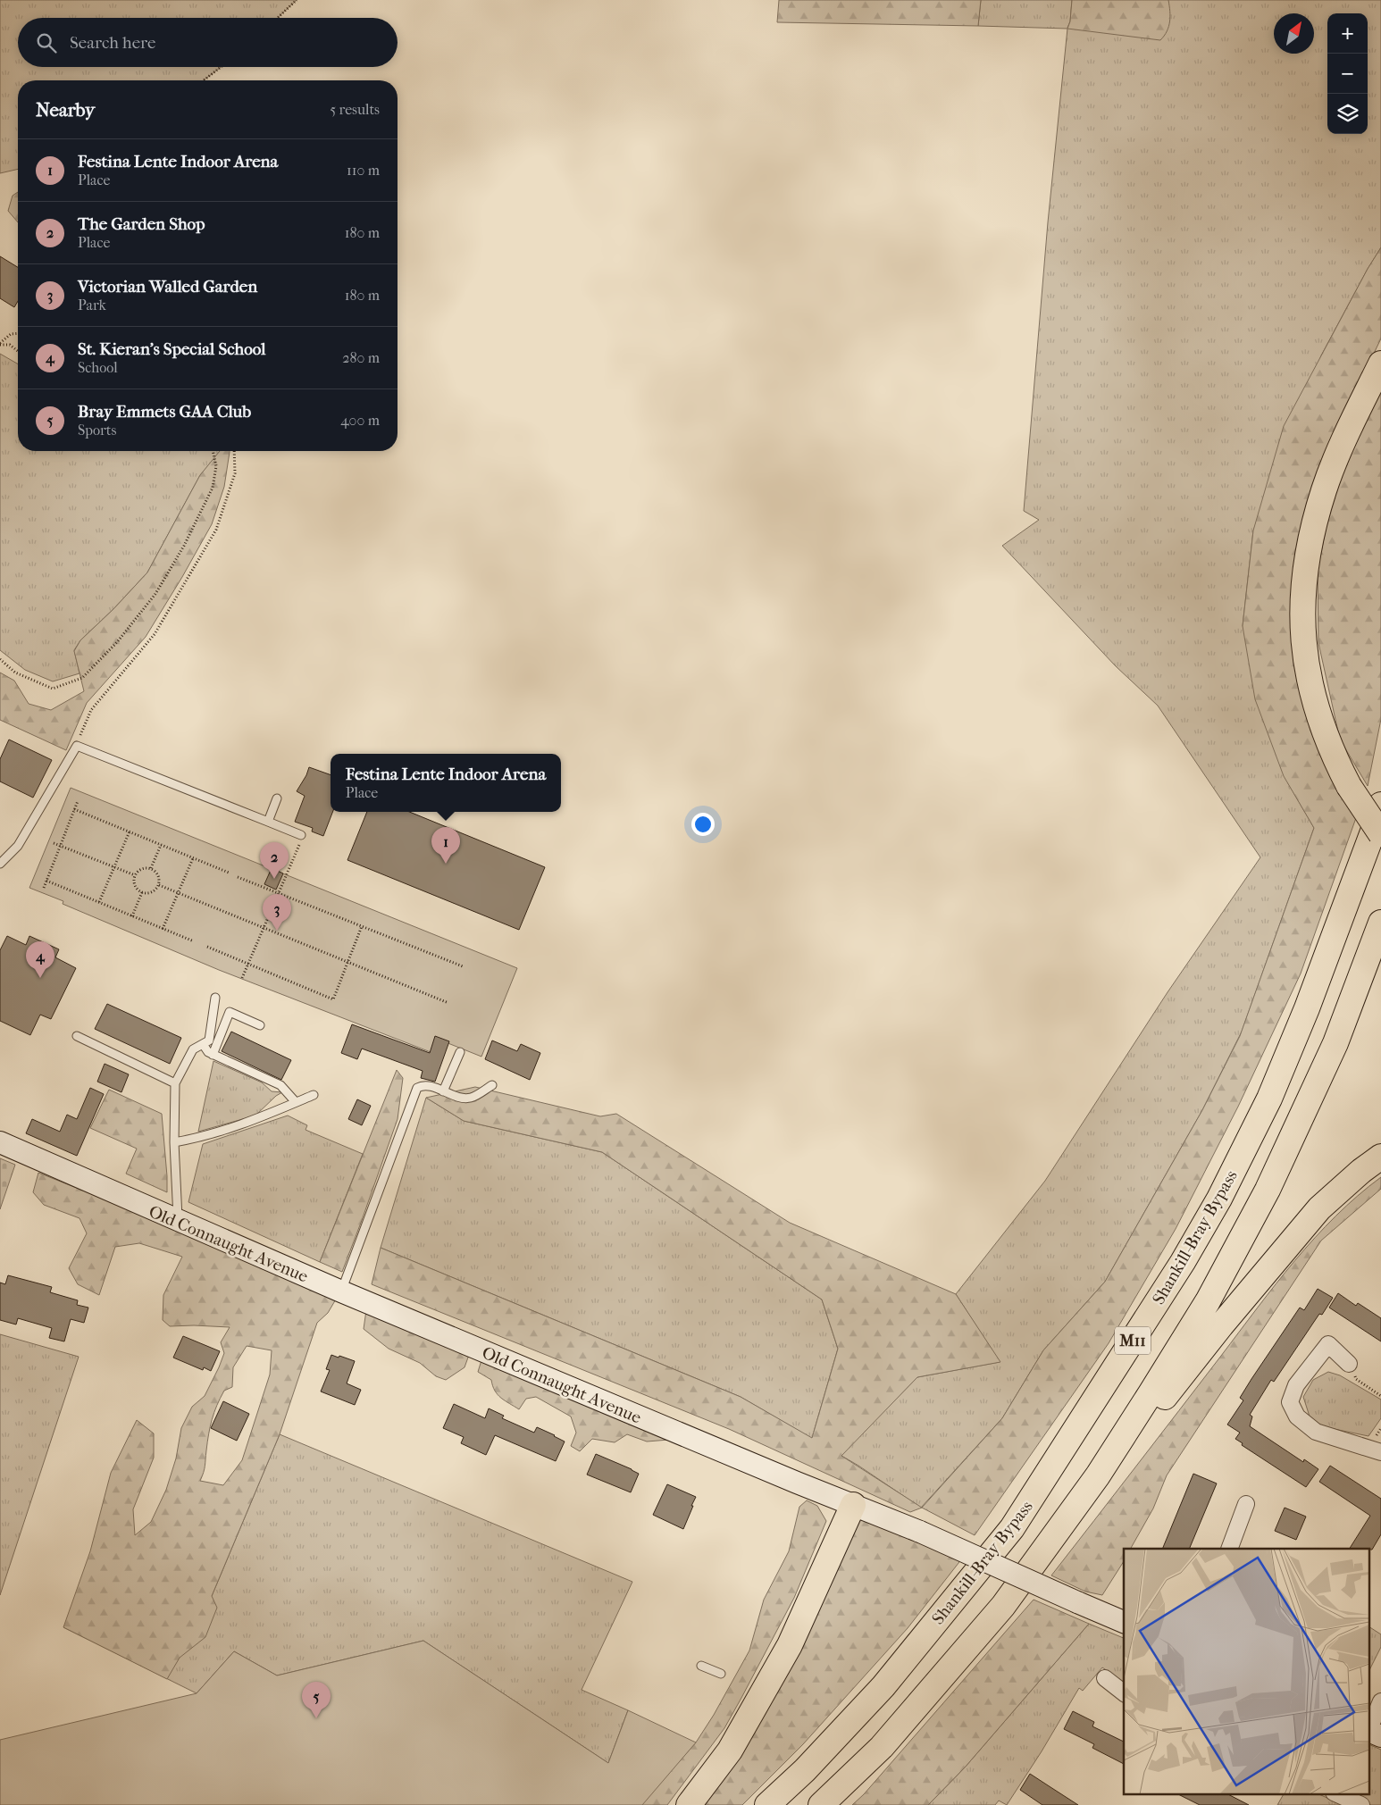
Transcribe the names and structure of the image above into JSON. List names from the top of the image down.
{
  "streets": {
    "highway": ["Shankill-Bray Bypass", "M11"],
    "street": ["Old Connaught Avenue"]
  },
  "north": "top right",
  "page": {
    "map_buttons": ["+", "−"],
    "search": "Search here",
    "heading": ["Nearby", "5 results"],
    "list": [
      {
        "mark": "1",
        "name": "Festina Lente Indoor Arena",
        "note": "Place",
        "value": "110 m"
      },
      {
        "mark": "2",
        "name": "The Garden Shop",
        "note": "Place",
        "value": "180 m"
      },
      {
        "mark": "3",
        "name": "Victorian Walled Garden",
        "note": "Park",
        "value": "180 m"
      },
      {
        "mark": "4",
        "name": "St. Kieran’s Special School",
        "note": "School",
        "value": "280 m"
      },
      {
        "mark": "5",
        "name": "Bray Emmets GAA Club",
        "note": "Sports",
        "value": "400 m"
      }
    ],
    "popup": ["Festina Lente Indoor Arena", "Place"],
    "pins": [
      "1",
      "2",
      "3",
      "4",
      "5"
    ]
  }
}
